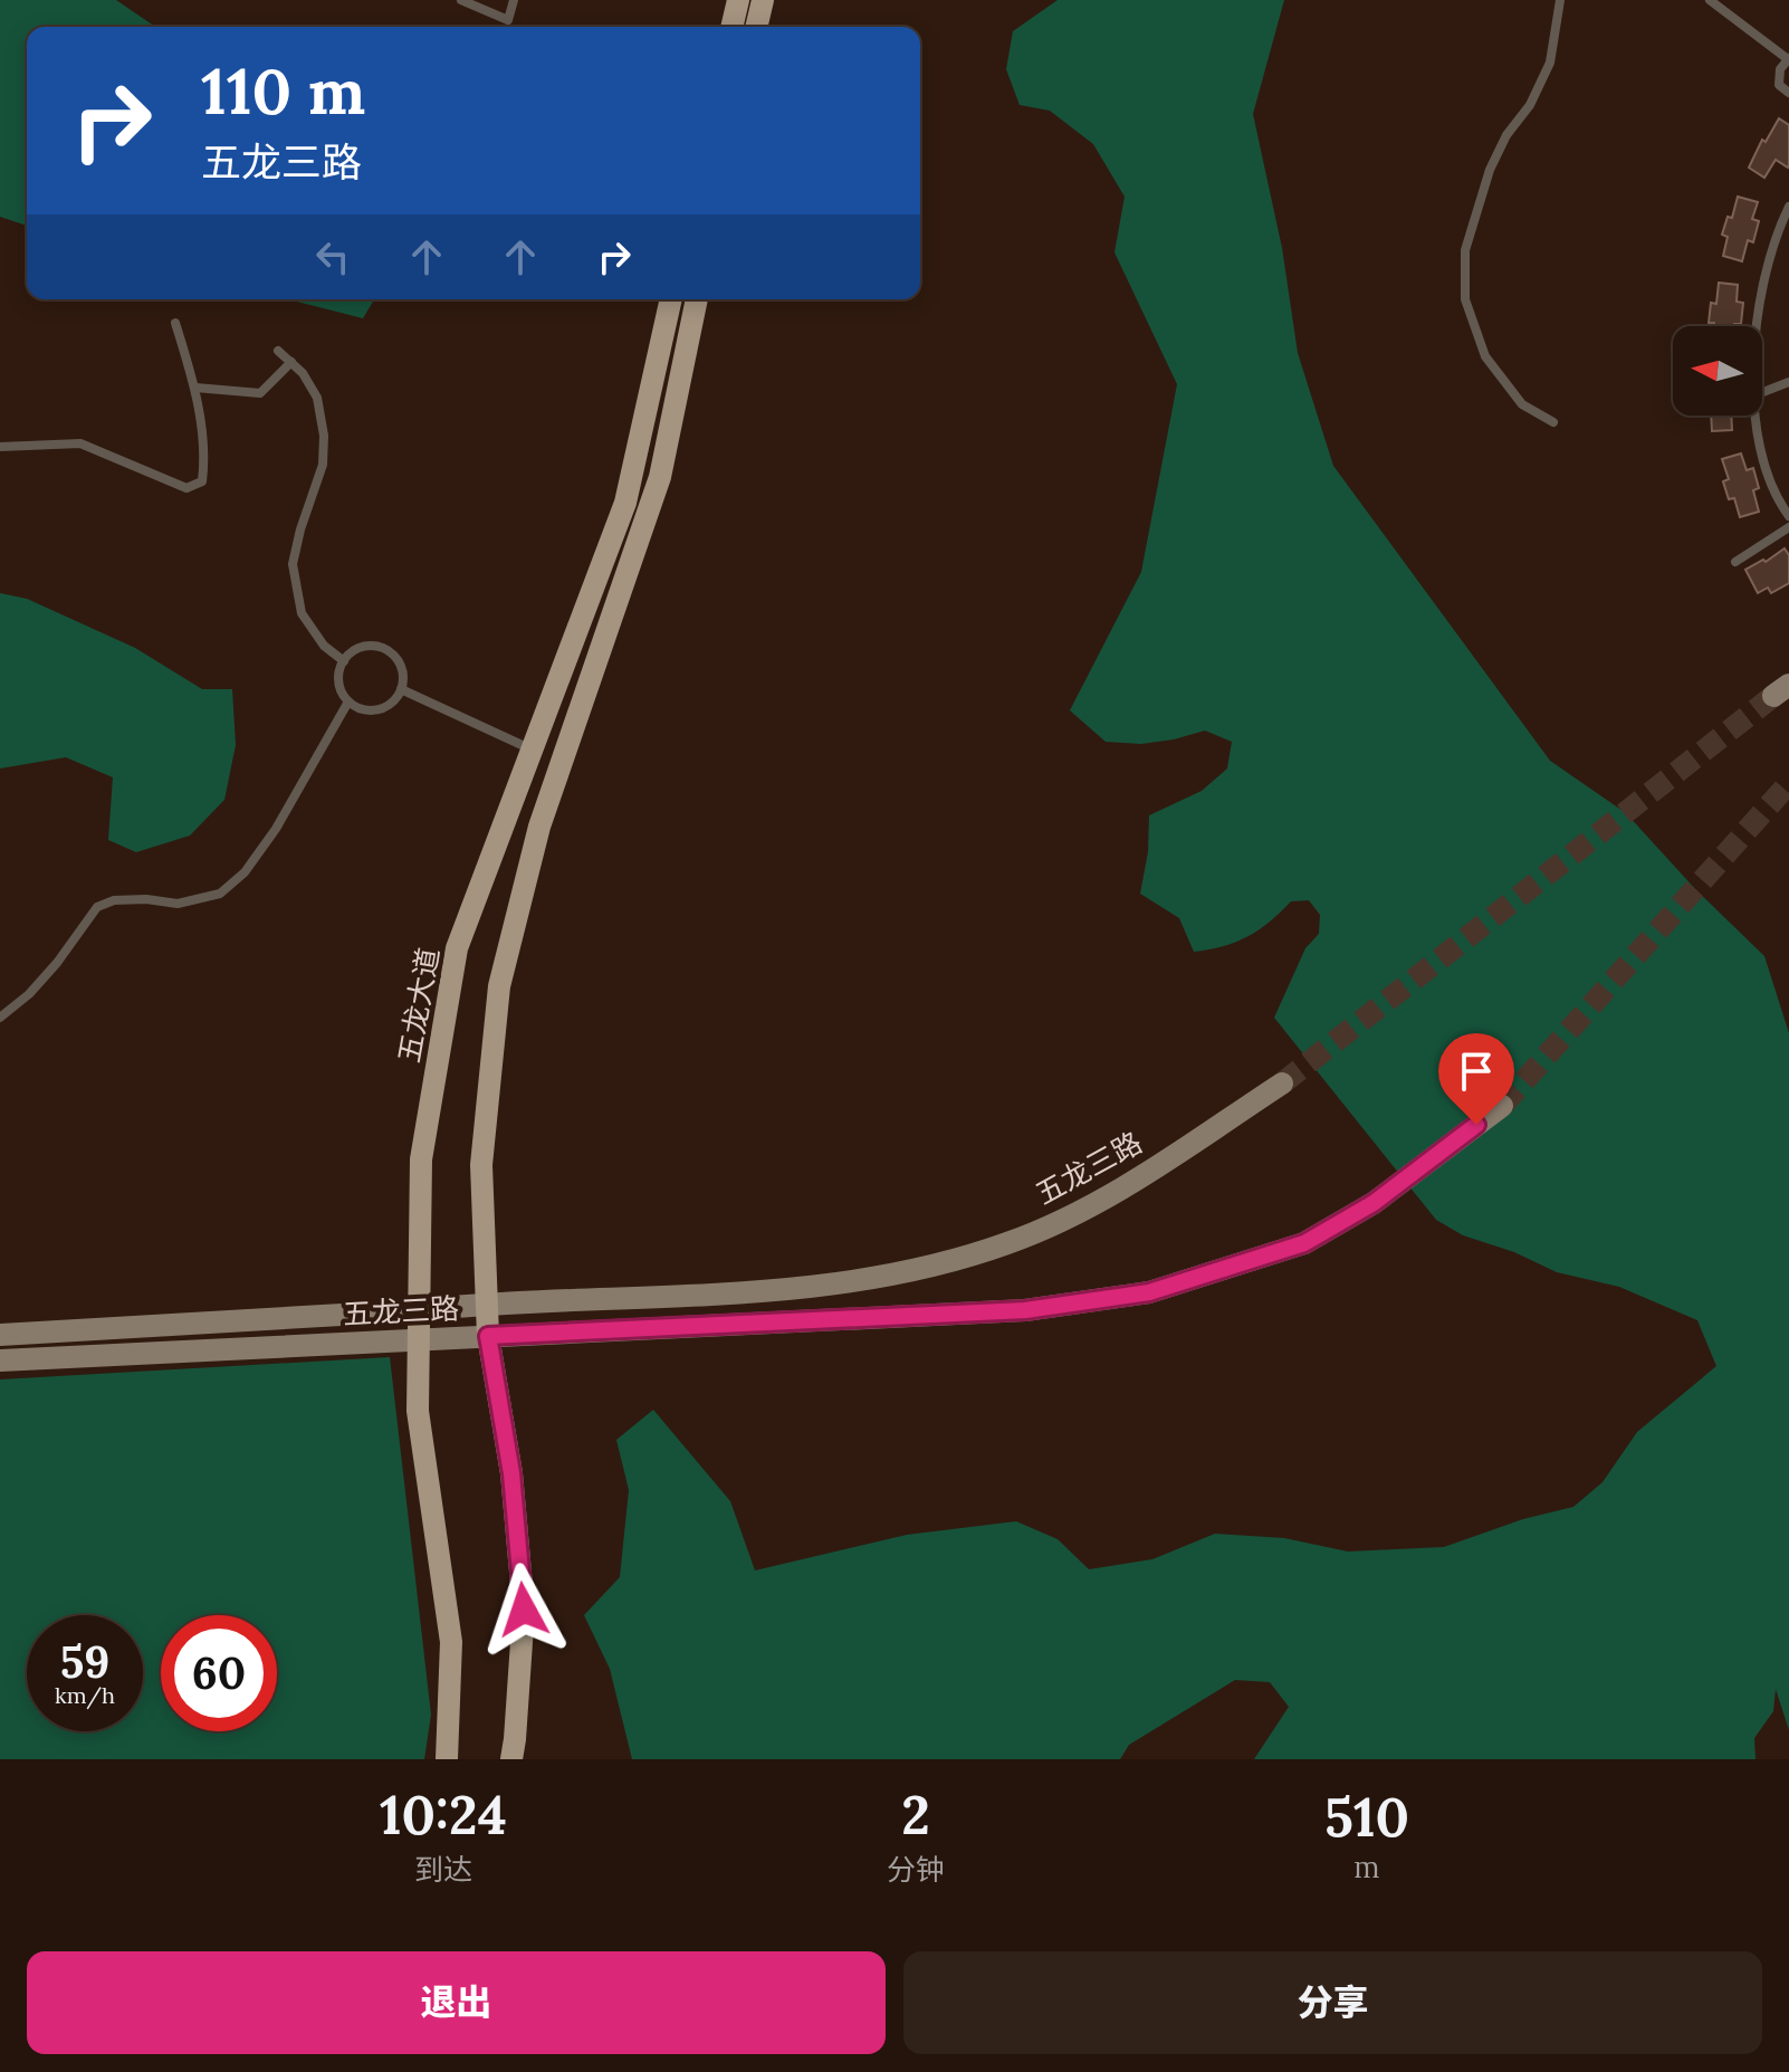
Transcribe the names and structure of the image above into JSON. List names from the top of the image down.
{
  "streets": {
    "main road": ["五龙大道", "五龙三路"]
  },
  "crossings": [
    ["五龙大道", "五龙三路"]
  ],
  "north": "left",
  "page": {
    "turn": ["110 m", "五龙三路"],
    "speed": "59 km/h",
    "limit": "60",
    "eta": [
      "10:24",
      "到达",
      "2",
      "分钟",
      "510",
      "m"
    ],
    "buttons": ["退出", "分享"]
  }
}
